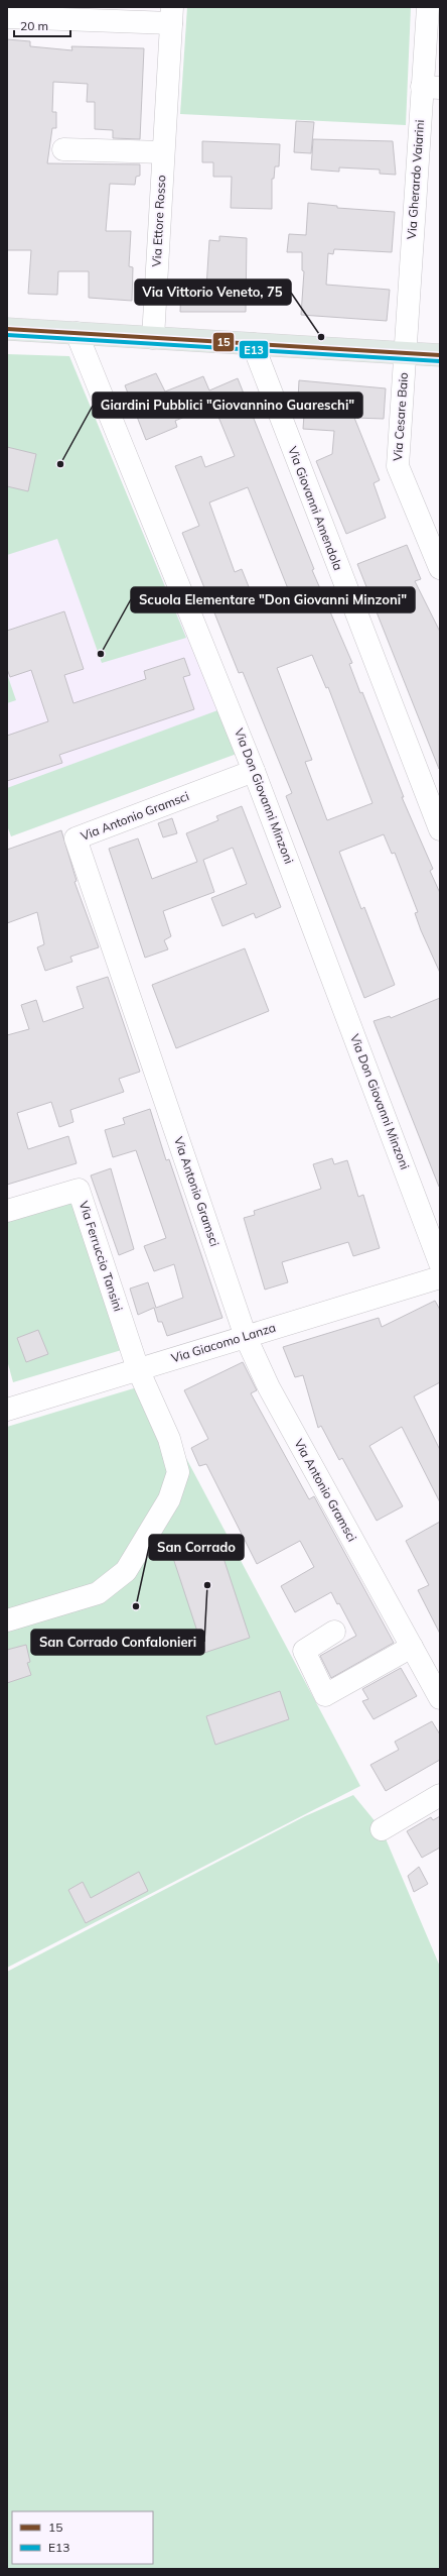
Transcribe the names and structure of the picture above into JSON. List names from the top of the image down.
{
  "streets": {
    "street": [
      "Via Gherardo Vaiarini",
      "Via Ettore Rosso",
      "Via Cesare Baio",
      "Via Giovanni Amendola",
      "Via Don Giovanni Minzoni",
      "Via Antonio Gramsci",
      "Via Ferruccio Tansini",
      "Via Giacomo Lanza"
    ]
  },
  "crossings": [
    ["Via Gherardo Vaiarini", "Via Cesare Baio"],
    ["Via Don Giovanni Minzoni", "Via Antonio Gramsci"],
    ["Via Antonio Gramsci", "Via Giacomo Lanza"],
    ["Via Ferruccio Tansini", "Via Giacomo Lanza"]
  ],
  "places": [
    "Via Vittorio Veneto, 75",
    "Giardini Pubblici \"Giovannino Guareschi\"",
    "Scuola Elementare \"Don Giovanni Minzoni\"",
    "San Corrado Confalonieri",
    "San Corrado"
  ],
  "lines": ["transit line 15", "transit line E13"],
  "legend": ["15", "E13"],
  "scale_bar": "20 m"
}
